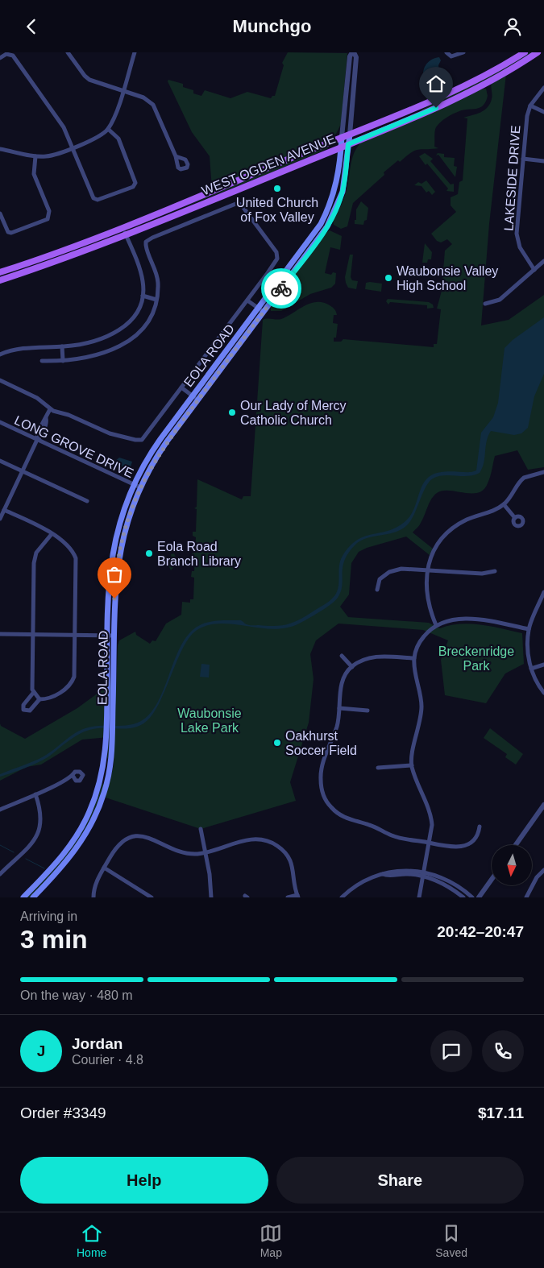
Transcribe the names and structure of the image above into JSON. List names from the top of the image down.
{
  "streets": {
    "main road": ["WEST OGDEN AVENUE", "EOLA ROAD"],
    "street": ["LAKESIDE DRIVE", "LONG GROVE DRIVE"]
  },
  "crossings": [
    ["WEST OGDEN AVENUE", "EOLA ROAD"],
    ["EOLA ROAD", "LONG GROVE DRIVE"]
  ],
  "parks": ["Breckenridge Park", "Waubonsie Lake Park"],
  "places": [
    "United Church of Fox Valley",
    "Waubonsie Valley High School",
    "Our Lady of Mercy Catholic Church",
    "Eola Road Branch Library",
    "Oakhurst Soccer Field"
  ],
  "north": "bottom",
  "page": {
    "header": "Munchgo",
    "heading": ["3 min", "Arriving in", "20:42–20:47"],
    "panel": [
      "Jordan",
      "Courier · 4.8",
      "Order #3349",
      "$17.11"
    ],
    "bar": "On the way · 480 m",
    "round": "J",
    "buttons": ["Help", "Share"],
    "tabs": ["Home", "Map", "Saved"]
  }
}
